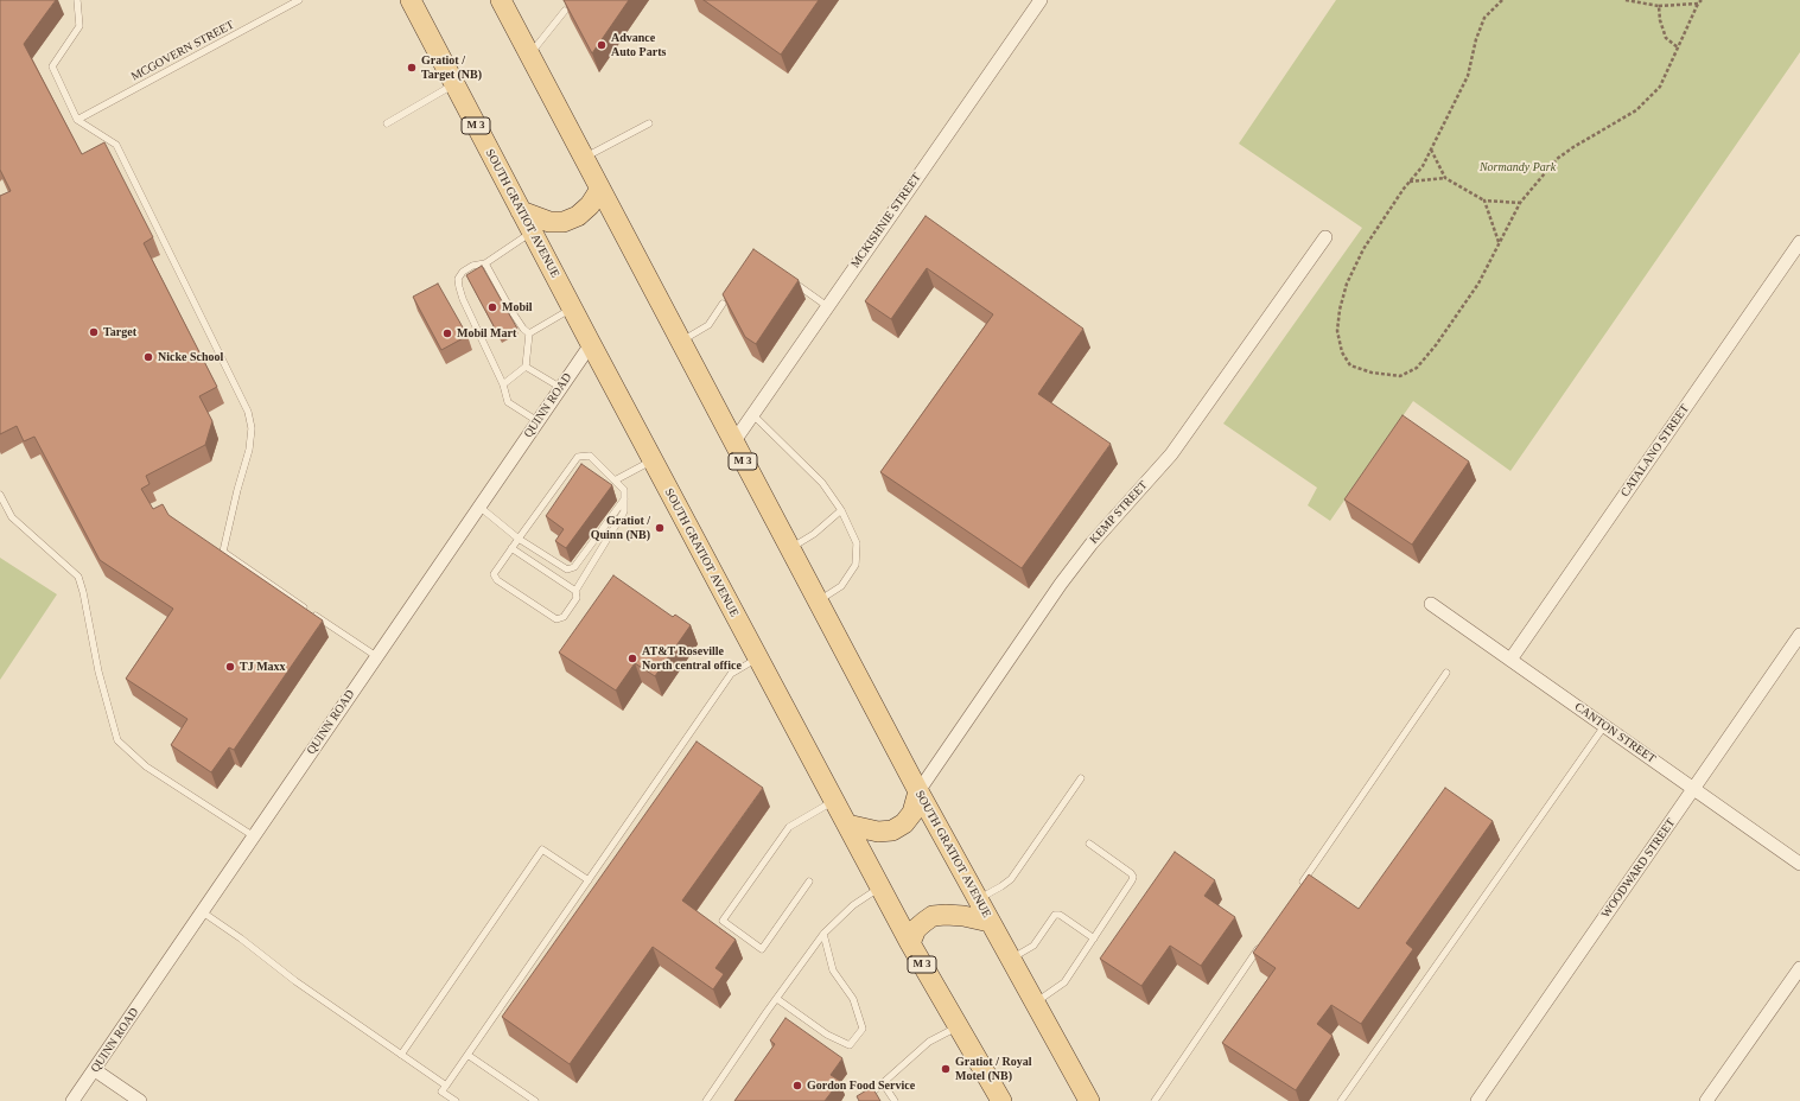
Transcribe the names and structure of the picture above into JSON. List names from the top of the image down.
{
  "streets": {
    "main road": ["M 3", "SOUTH GRATIOT AVENUE"],
    "street": [
      "MCKISHNIE STREET",
      "QUINN ROAD",
      "CATALANO STREET",
      "KEMP STREET",
      "CANTON STREET",
      "WOODWARD STREET"
    ],
    "lane": ["MCGOVERN STREET"]
  },
  "crossings": [
    ["SOUTH GRATIOT AVENUE", "MCKISHNIE STREET"],
    ["SOUTH GRATIOT AVENUE", "QUINN ROAD"],
    ["SOUTH GRATIOT AVENUE", "KEMP STREET"],
    ["CATALANO STREET", "CANTON STREET"],
    ["CANTON STREET", "WOODWARD STREET"]
  ],
  "parks": ["Normandy Park"],
  "places": [
    "Advance Auto Parts",
    "Gratiot / Target (NB)",
    "Mobil",
    "Target",
    "Mobil Mart",
    "Nicke School",
    "Gratiot / Quinn (NB)",
    "AT&T Roseville North central office",
    "TJ Maxx",
    "Gratiot / Royal Motel (NB)",
    "Gordon Food Service"
  ]
}
